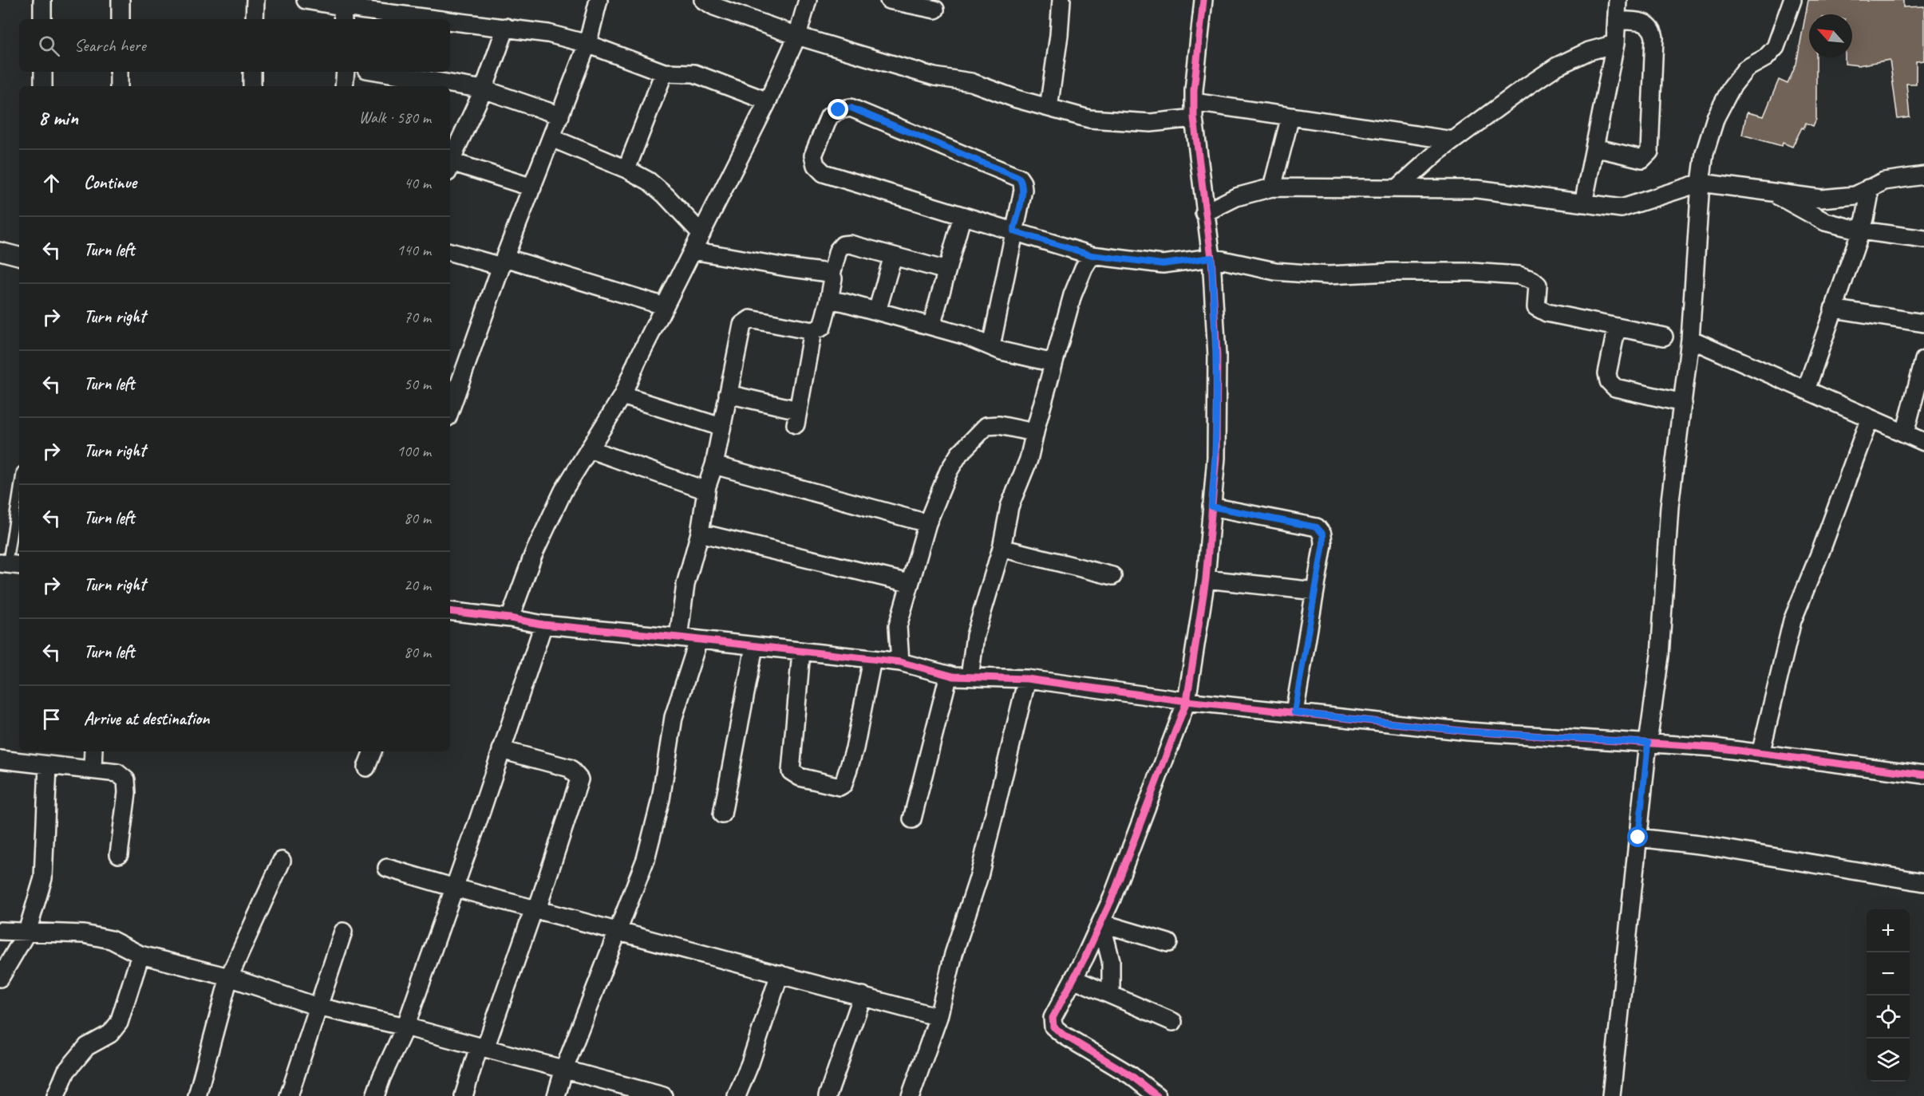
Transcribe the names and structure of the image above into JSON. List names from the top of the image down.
{
  "north": "top left",
  "page": {
    "search": "Search here",
    "heading": ["8 min", "Walk · 580 m"],
    "list": [
      ["Continue", "40 m"],
      ["Turn left", "140 m"],
      ["Turn right", "70 m"],
      ["Turn left", "50 m"],
      ["Turn right", "100 m"],
      ["Turn left", "80 m"],
      ["Turn right", "20 m"],
      ["Turn left", "80 m"],
      "Arrive at destination"
    ],
    "map_buttons": ["+", "−"]
  }
}
